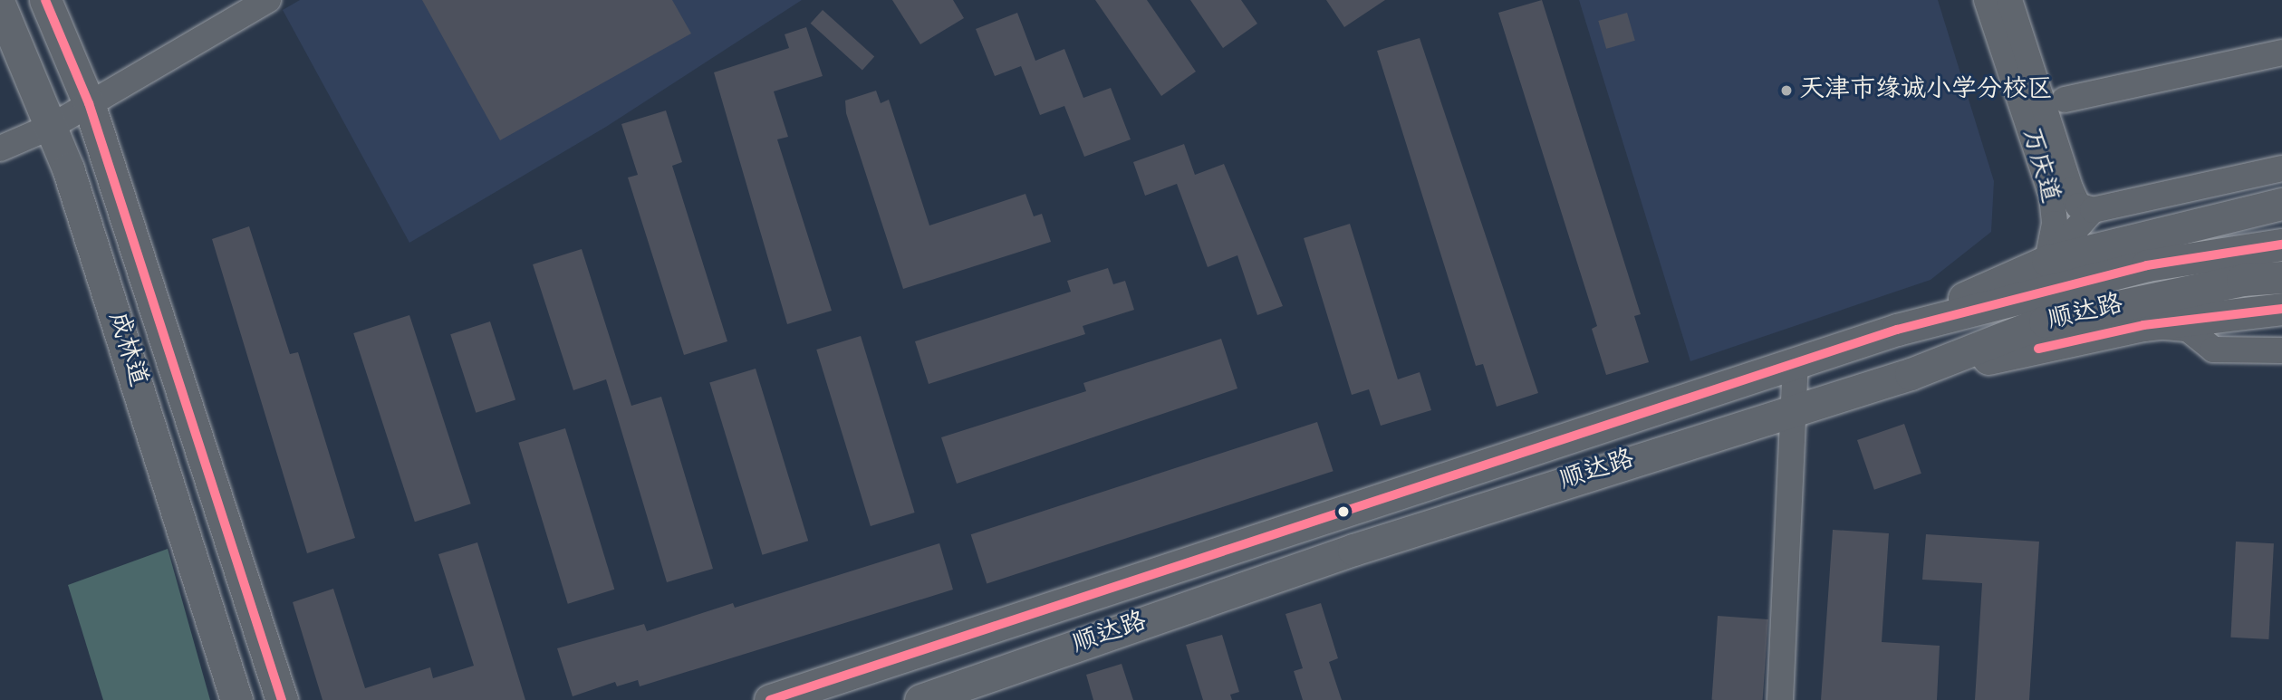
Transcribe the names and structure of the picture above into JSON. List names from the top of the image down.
{
  "streets": {
    "main road": ["顺达路", "成林道"],
    "street": ["万庆道"]
  },
  "places": ["天津市缘诚小学分校区"]
}
